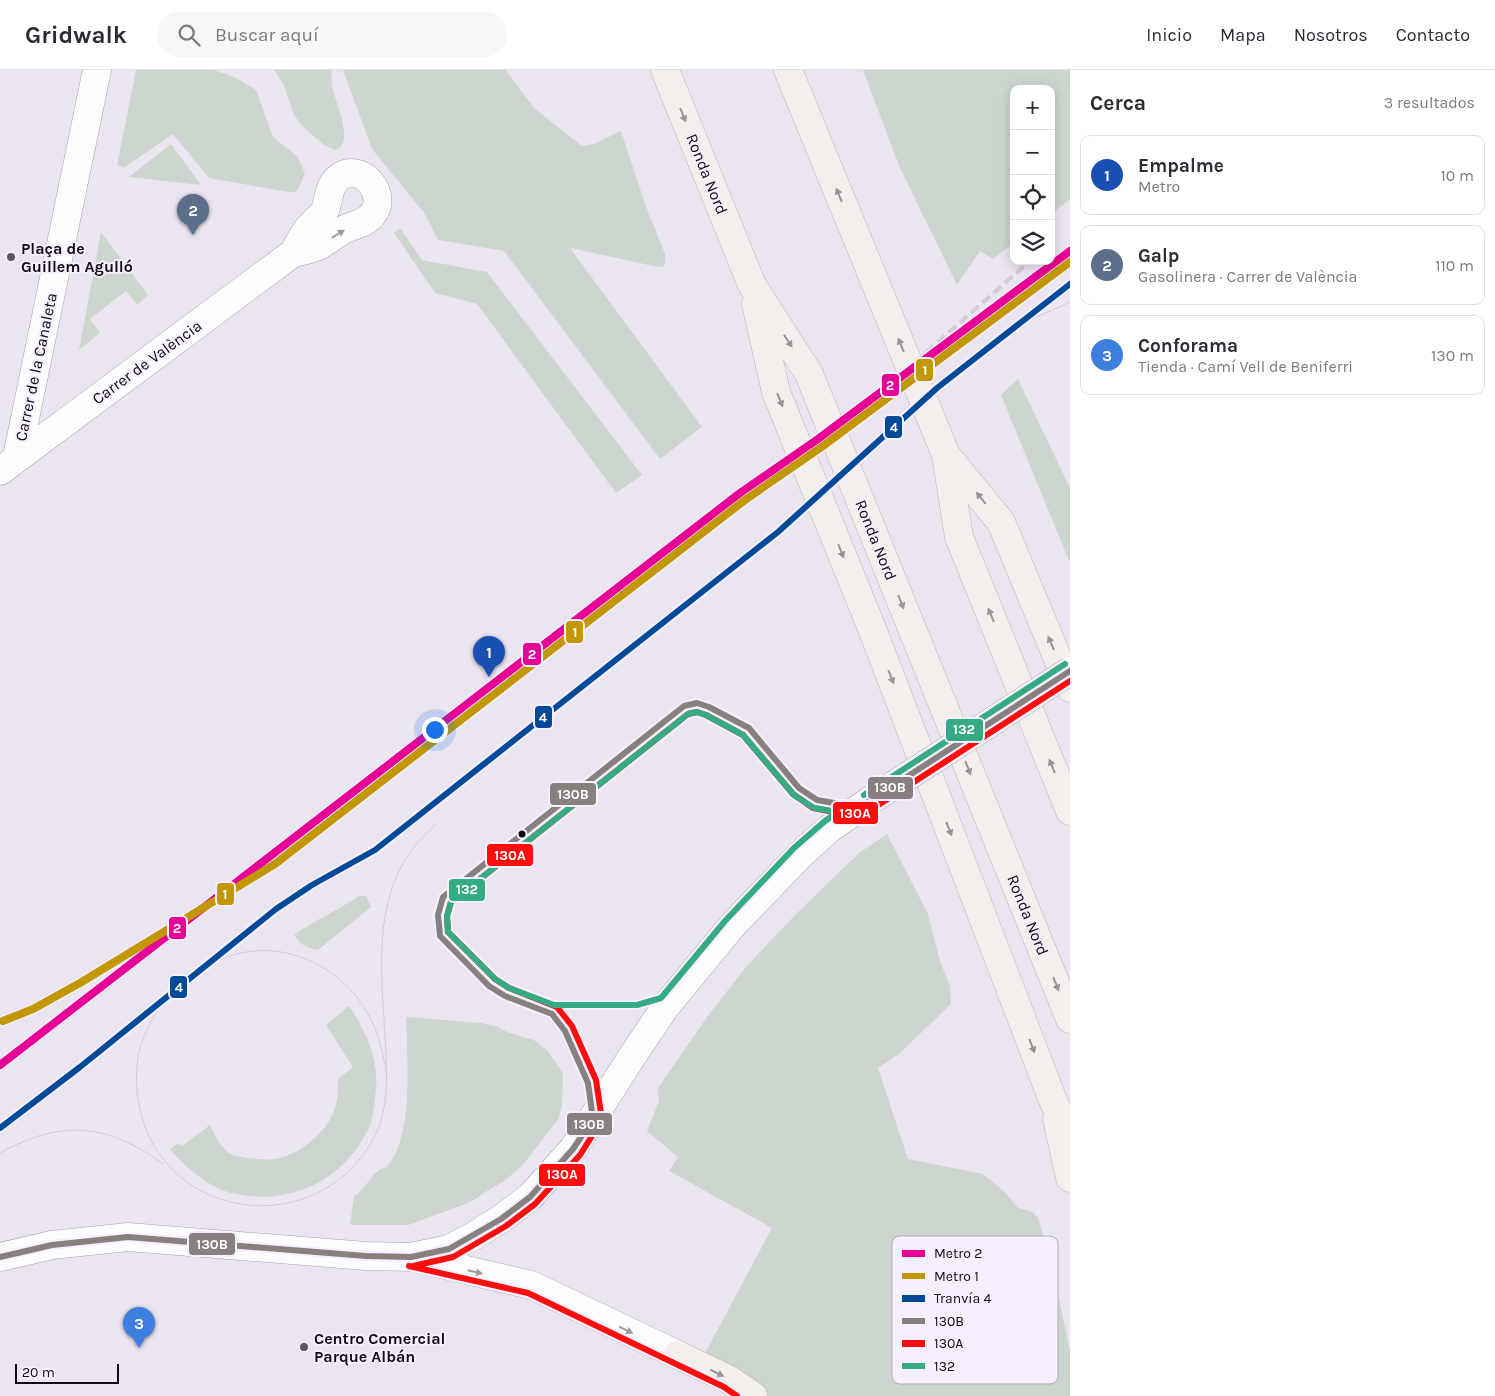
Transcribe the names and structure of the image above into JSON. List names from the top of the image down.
{
  "streets": {
    "highway": ["Ronda Nord"],
    "street": ["Carrer de València", "Carrer de la Canaleta"]
  },
  "crossings": [
    ["Carrer de València", "Carrer de la Canaleta"]
  ],
  "places": ["Plaça de Guillem Agulló", "Centro Comercial Parque Albán"],
  "lines": [
    "metro line 2",
    "metro line 1",
    "tram line 4",
    "transit line 132",
    "transit line 130B",
    "transit line 130A"
  ],
  "legend": [
    "Metro 2",
    "Metro 1",
    "Tranvía 4",
    "130B",
    "130A",
    "132"
  ],
  "scale_bar": "20 m",
  "page": {
    "header": "Gridwalk",
    "search": "Buscar aquí",
    "nav": [
      "Inicio",
      "Mapa",
      "Nosotros",
      "Contacto"
    ],
    "heading": ["Cerca", "3 resultados"],
    "map_buttons": ["+", "−"],
    "list": [
      {
        "mark": "1",
        "name": "Empalme",
        "note": "Metro",
        "value": "10 m"
      },
      {
        "mark": "2",
        "name": "Galp",
        "note": "Gasolinera · Carrer de València",
        "value": "110 m"
      },
      {
        "mark": "3",
        "name": "Conforama",
        "note": "Tienda · Camí Vell de Beniferri",
        "value": "130 m"
      }
    ],
    "pins": ["2", "1", "3"],
    "scale": "20 m"
  }
}
